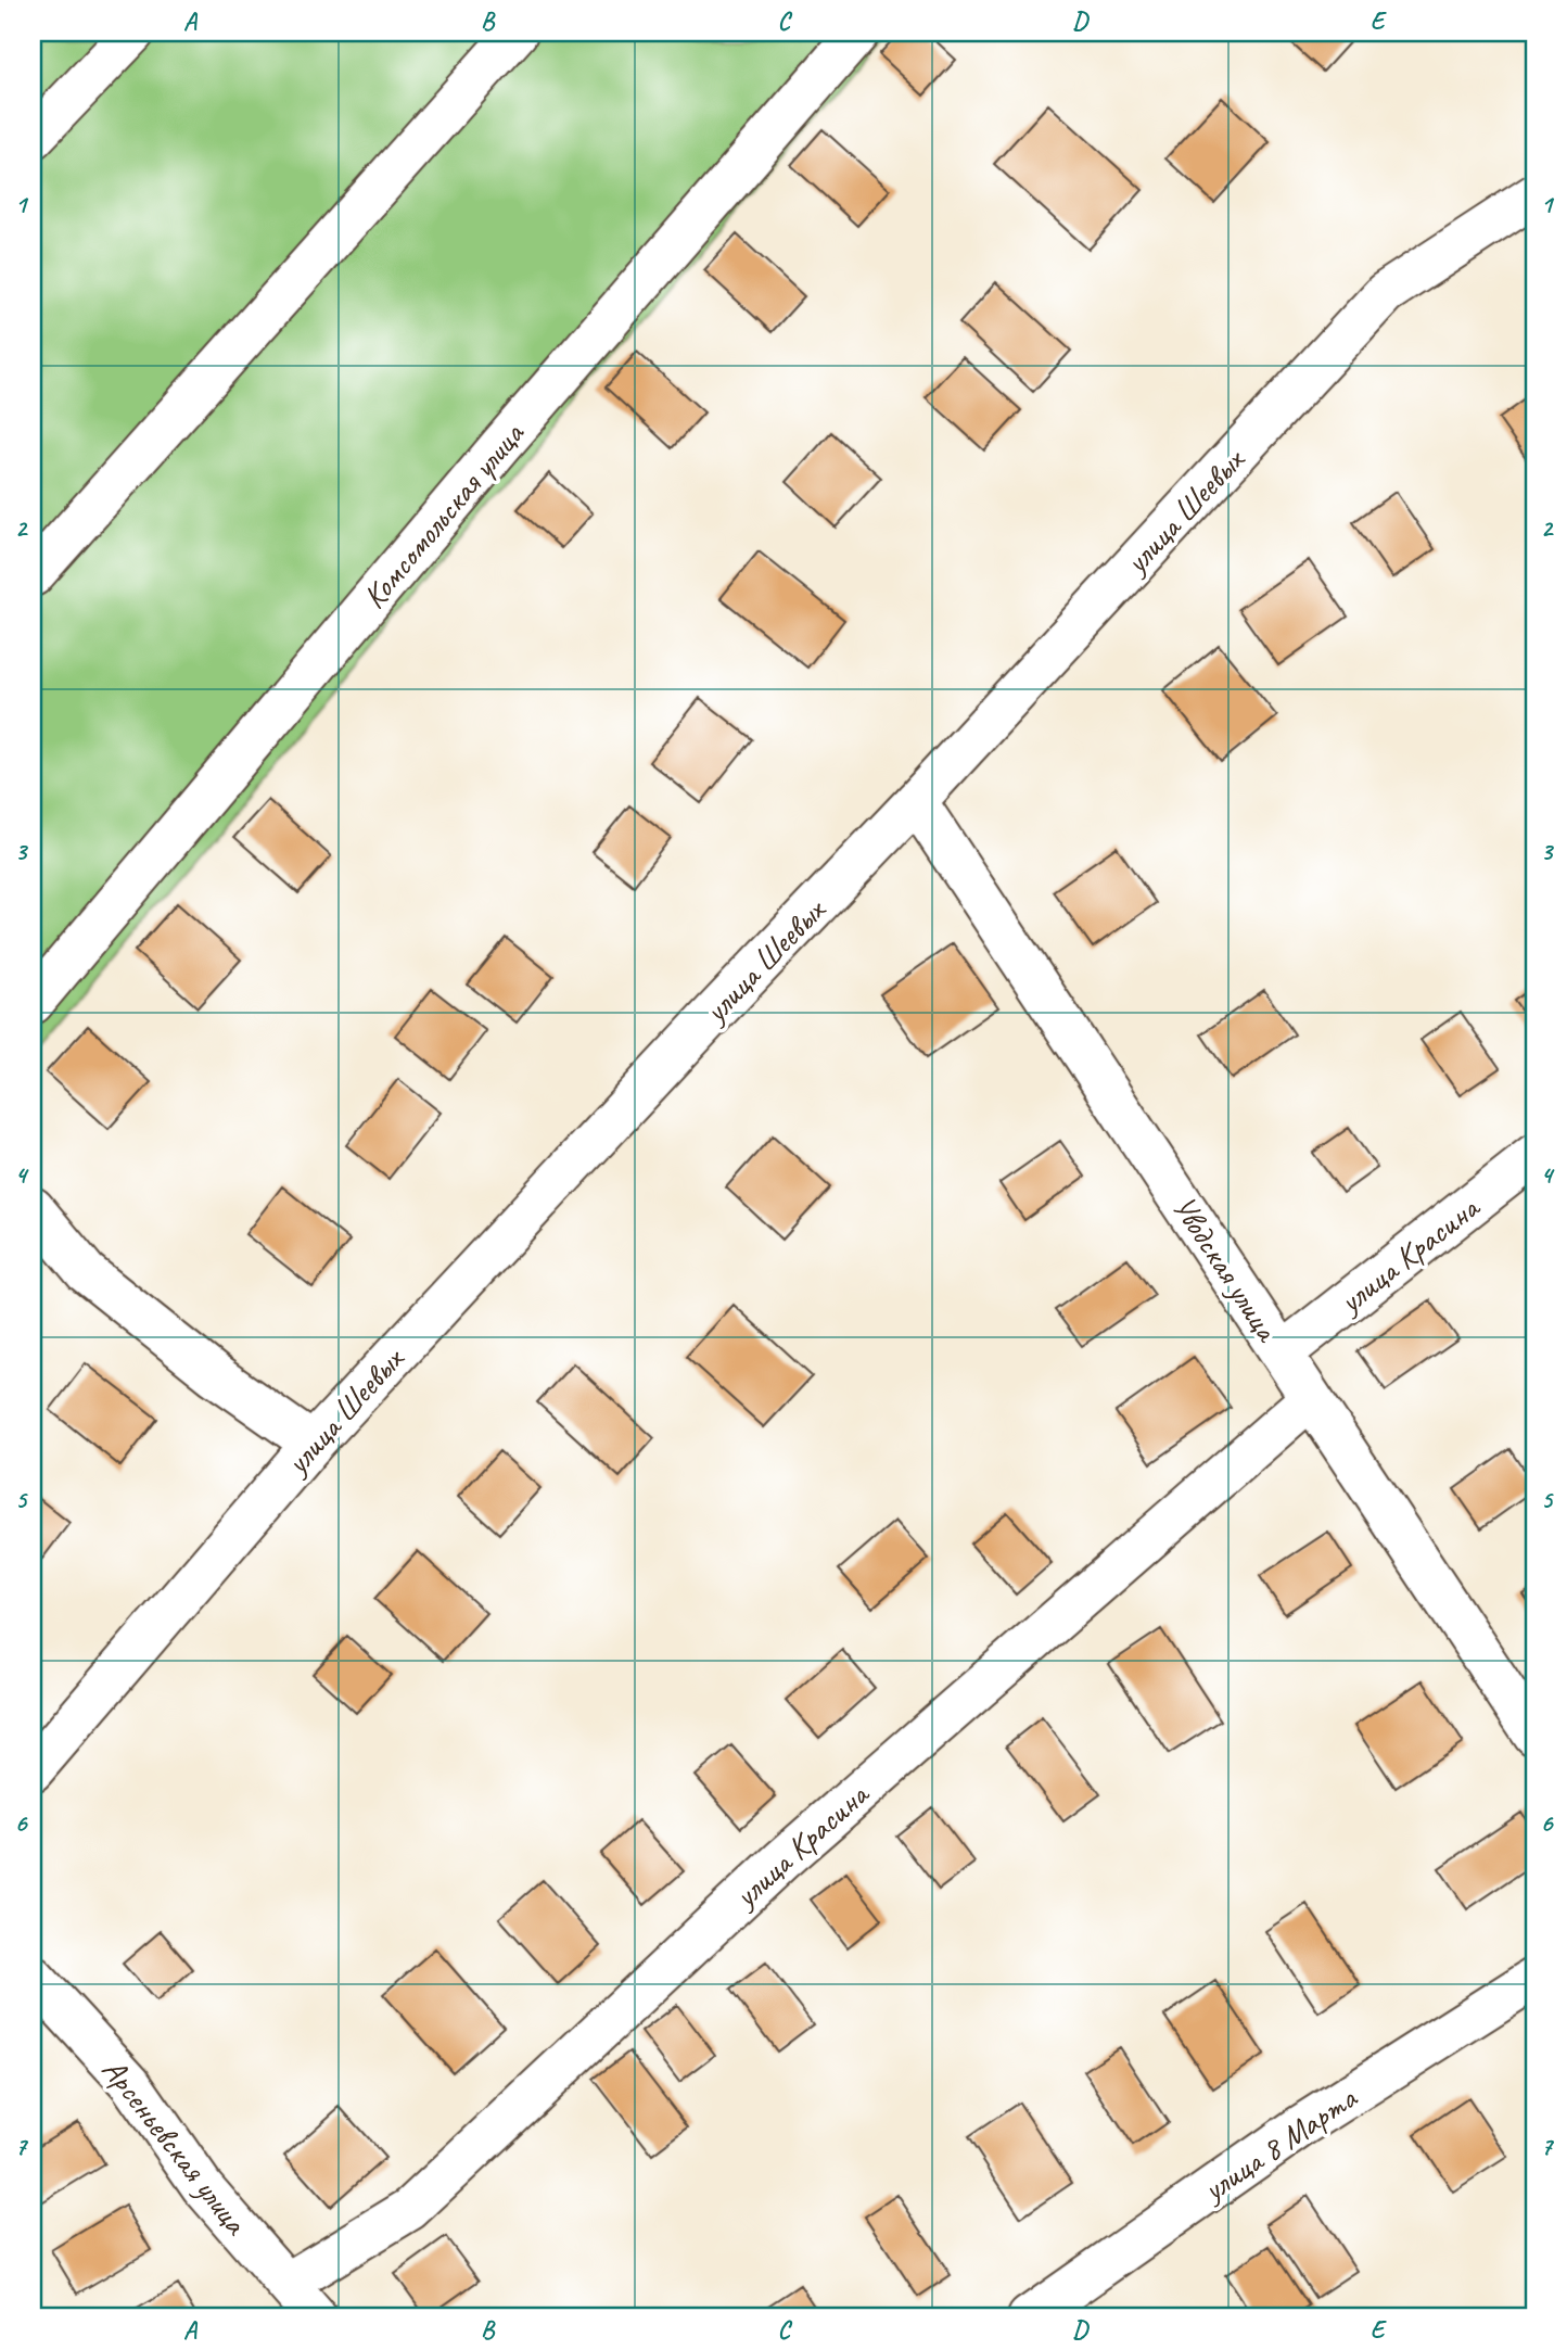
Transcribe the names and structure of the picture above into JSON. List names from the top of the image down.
{
  "streets": {
    "street": [
      "улица Шеевых",
      "Комсомольская улица",
      "улица Красина",
      "Уводская улица",
      "улица 8 Марта",
      "Арсеньевская улица"
    ]
  },
  "crossings": [
    ["улица Шеевых", "Уводская улица"],
    ["улица Красина", "Уводская улица"],
    ["улица Красина", "Арсеньевская улица"]
  ],
  "grid": {
    "columns": [
      "A",
      "B",
      "C",
      "D",
      "E"
    ],
    "rows": [
      "1",
      "2",
      "3",
      "4",
      "5",
      "6",
      "7"
    ]
  }
}
